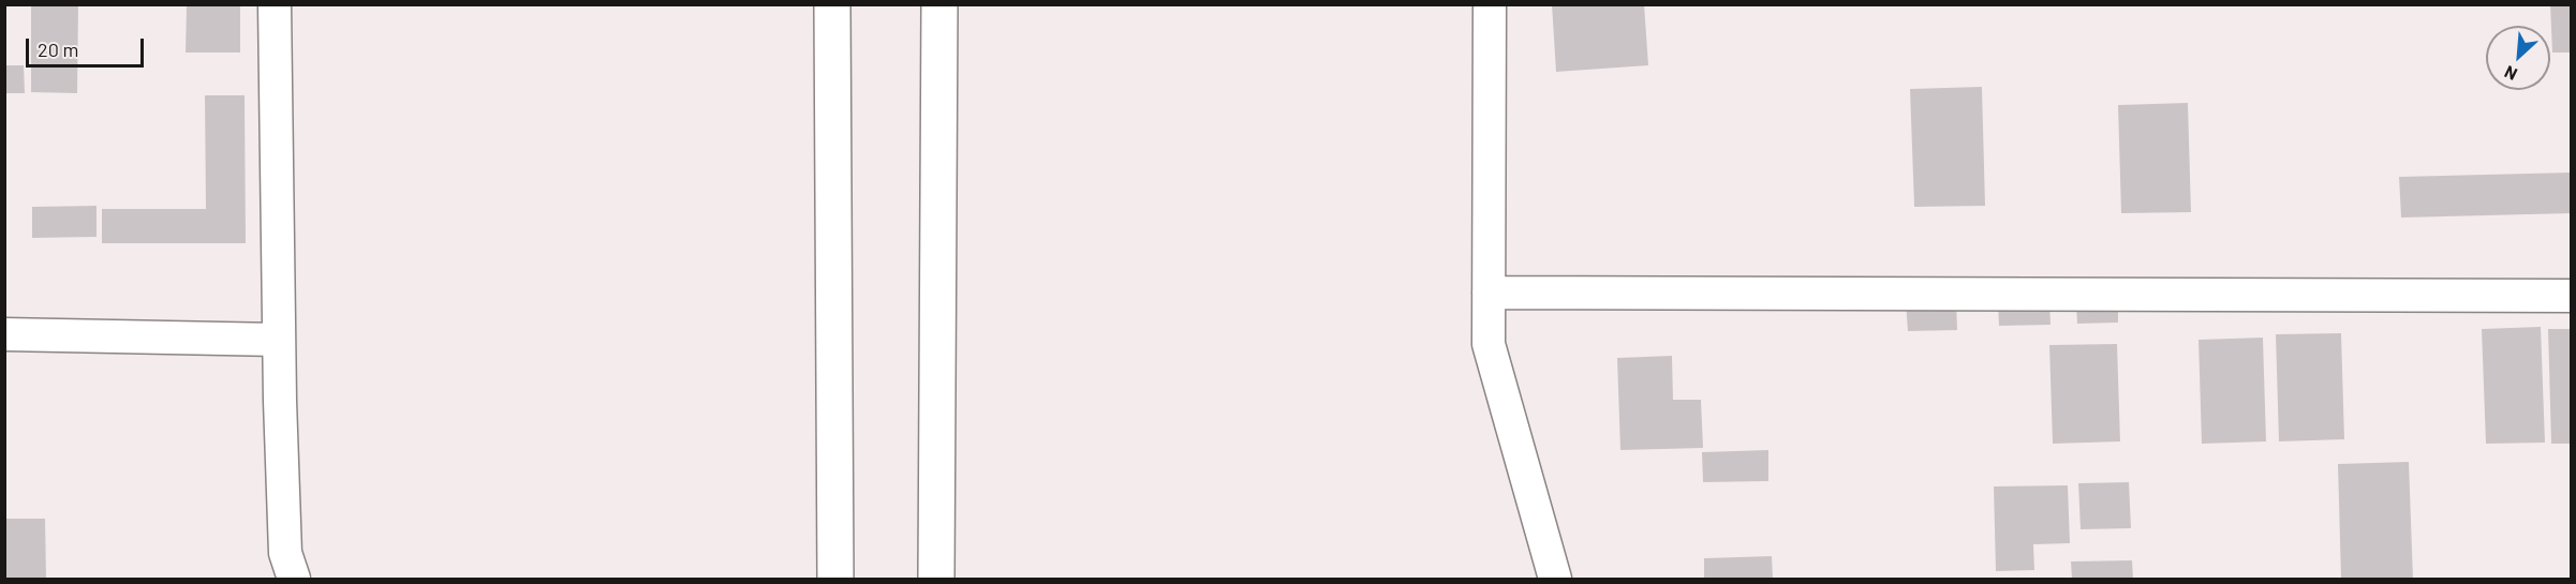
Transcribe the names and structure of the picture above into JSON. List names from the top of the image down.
{
  "scale_bar": "20 m",
  "north": "bottom left"
}
